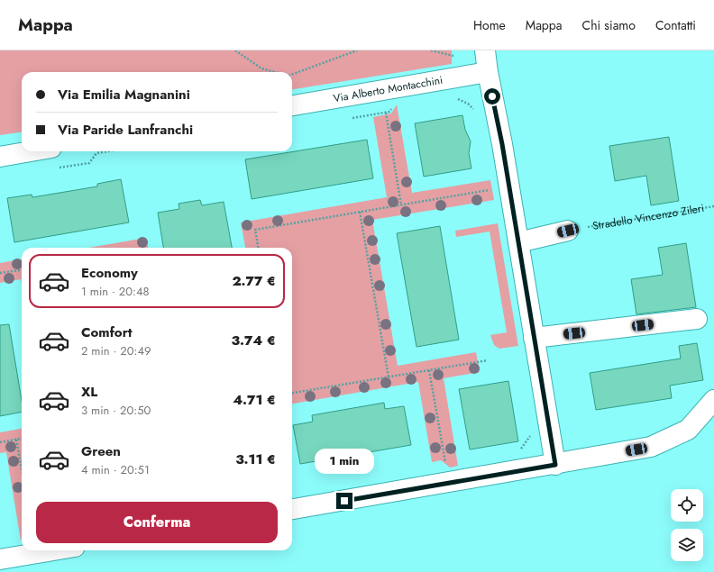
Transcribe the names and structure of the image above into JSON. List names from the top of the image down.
{
  "streets": {
    "street": ["Via Alberto Montacchini"],
    "path": ["Stradello Vincenzo Zileri"]
  },
  "page": {
    "header": "Mappa",
    "nav": [
      "Home",
      "Mappa",
      "Chi siamo",
      "Contatti"
    ],
    "banner": ["Via Emilia Magnanini", "Via Paride Lanfranchi"],
    "list": [
      {
        "name": "Economy",
        "note": "1 min · 20:48",
        "value": "2.77 €"
      },
      {
        "name": "Comfort",
        "note": "2 min · 20:49",
        "value": "3.74 €"
      },
      {
        "name": "XL",
        "note": "3 min · 20:50",
        "value": "4.71 €"
      },
      {
        "name": "Green",
        "note": "4 min · 20:51",
        "value": "3.11 €"
      }
    ],
    "bubble": "1 min",
    "buttons": "Conferma"
  }
}
